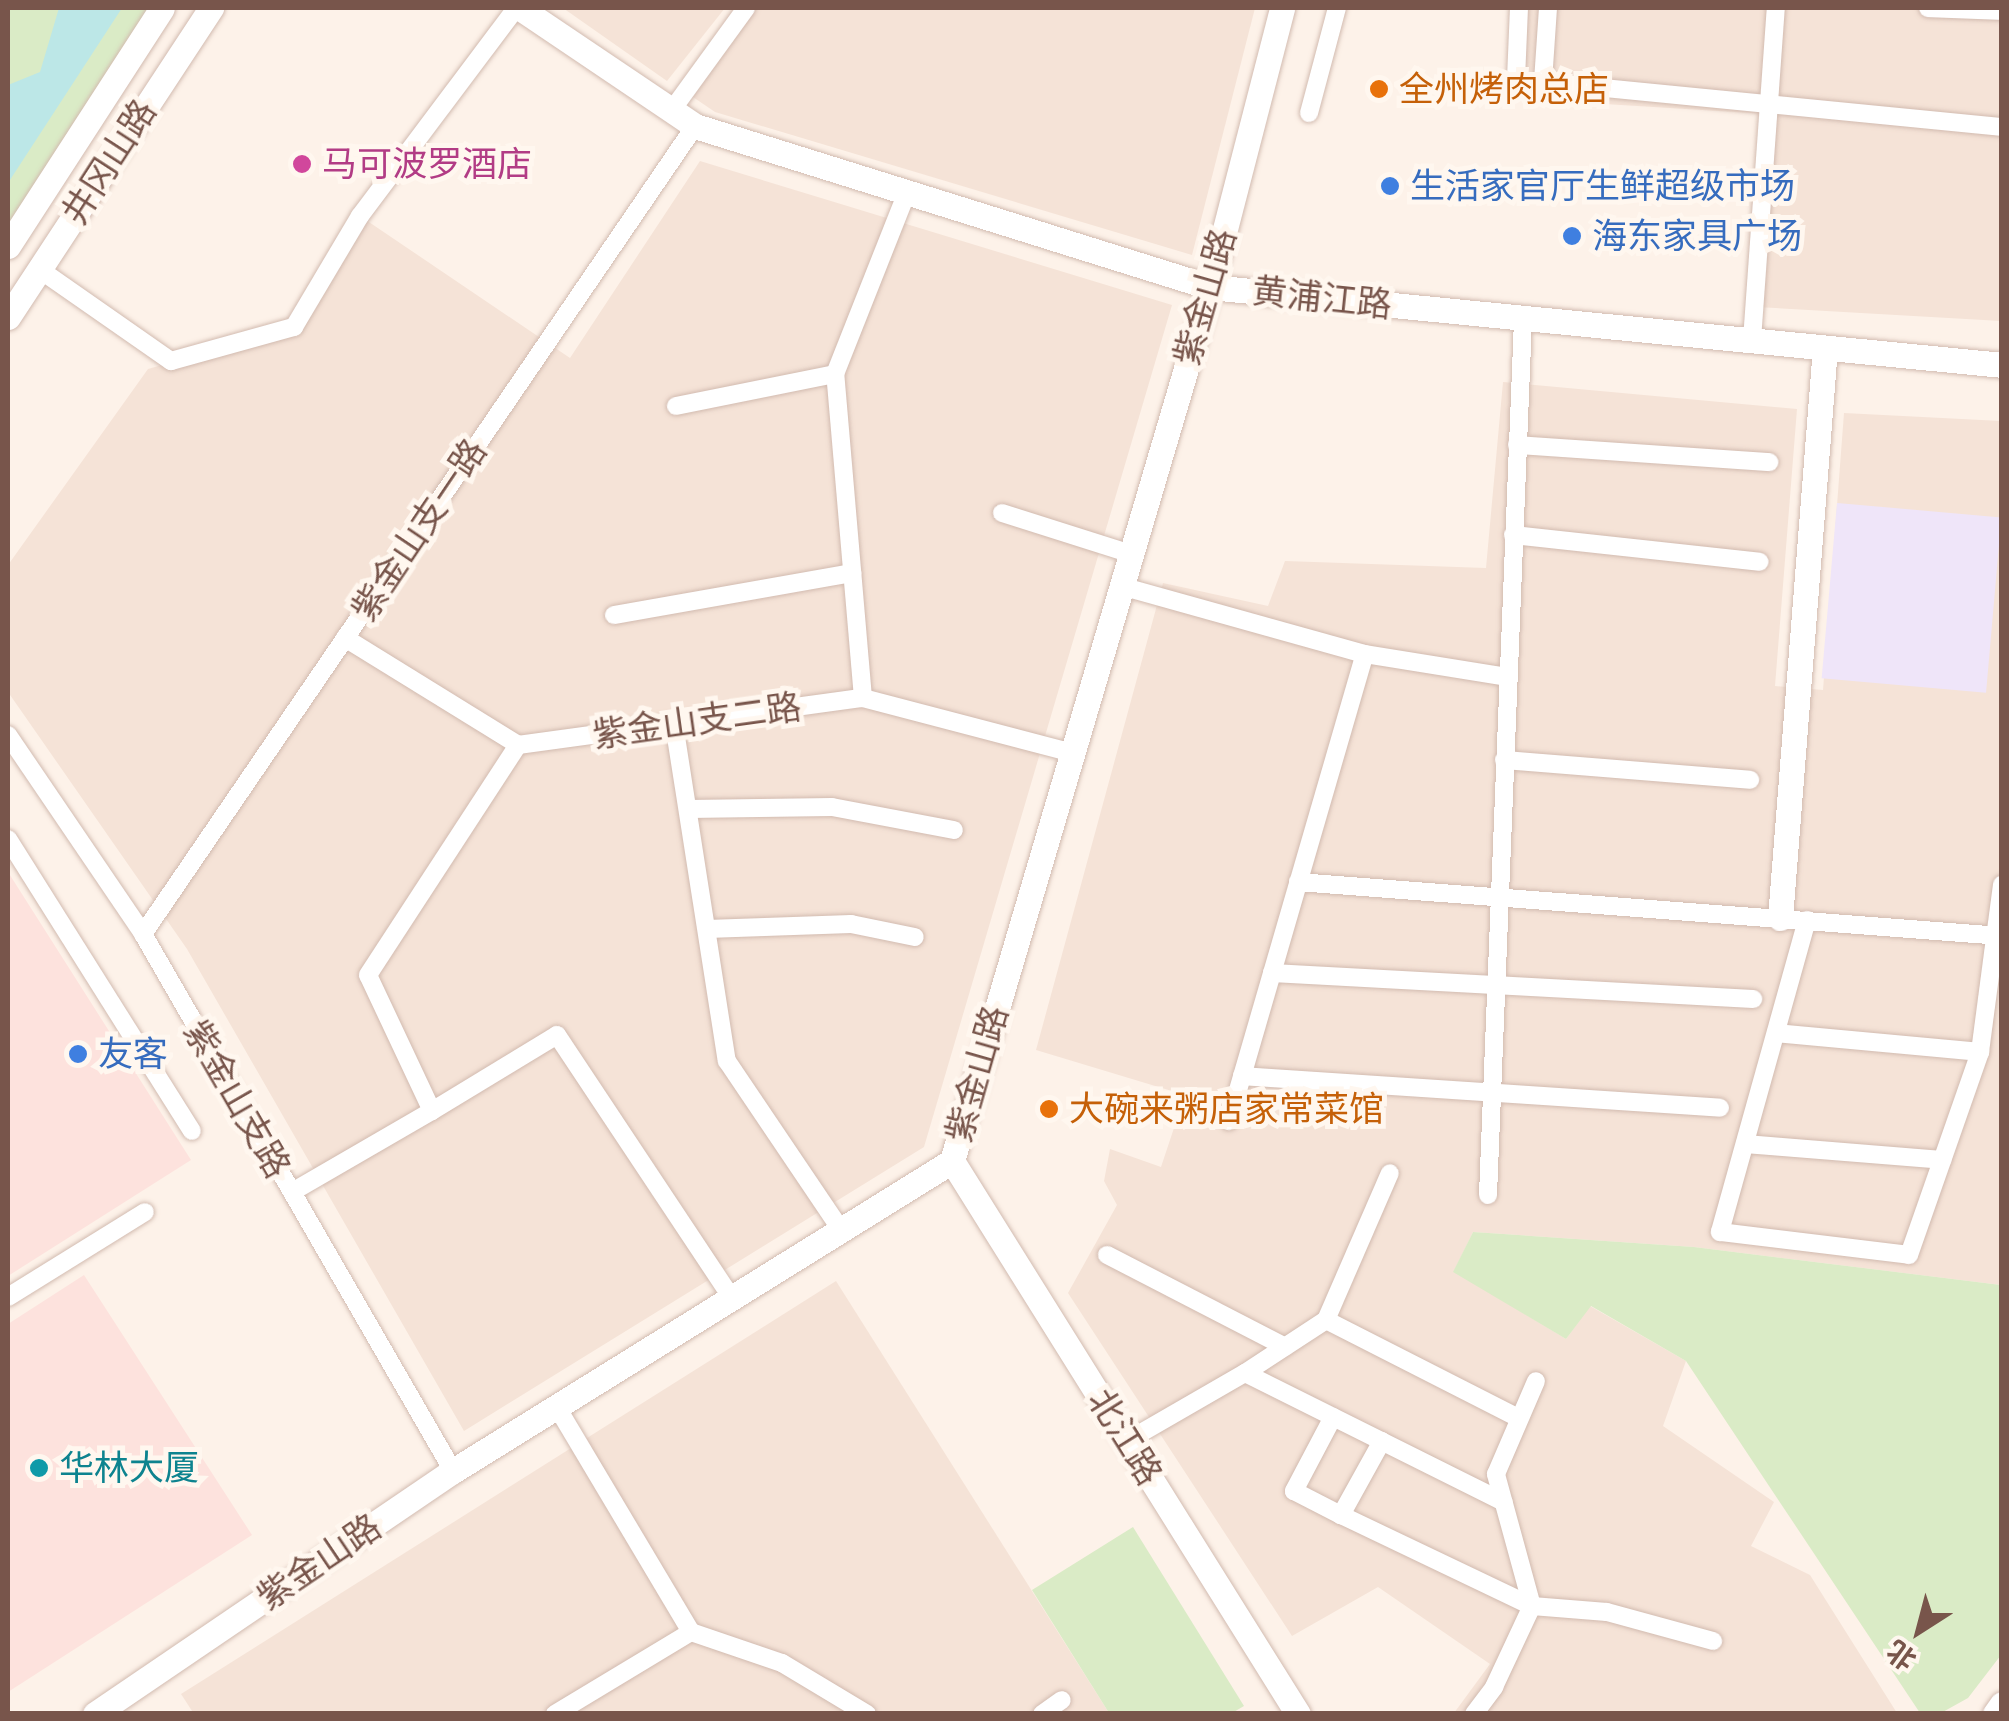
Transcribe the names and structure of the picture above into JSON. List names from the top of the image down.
{
  "streets": {
    "street": [
      "井冈山路",
      "紫金山路",
      "黄浦江路",
      "紫金山支一路",
      "紫金山支二路",
      "紫金山支路",
      "北江路"
    ]
  },
  "crossings": [
    ["紫金山路", "黄浦江路"],
    ["紫金山路", "紫金山支二路"],
    ["紫金山路", "紫金山支路"],
    ["紫金山路", "北江路"],
    ["黄浦江路", "紫金山支一路"],
    ["紫金山支一路", "紫金山支路"]
  ],
  "places": [
    "全州烤肉总店",
    "马可波罗酒店",
    "生活家官厅生鲜超级市场",
    "海东家具广场",
    "友客",
    "大碗来粥店家常菜馆",
    "华林大厦"
  ],
  "north": "bottom left"
}
